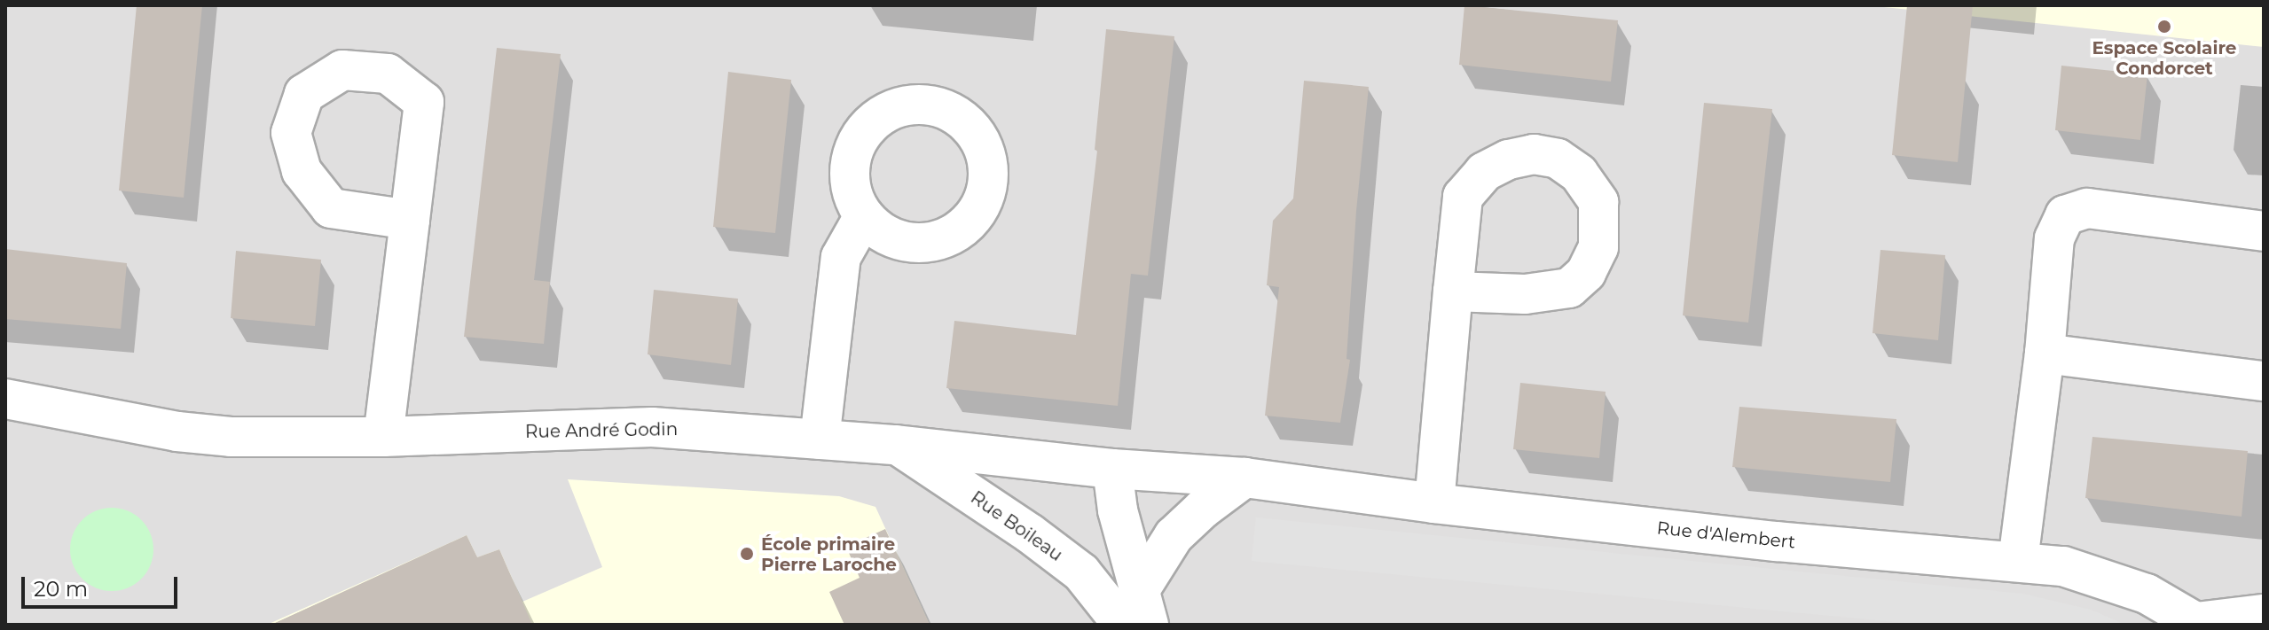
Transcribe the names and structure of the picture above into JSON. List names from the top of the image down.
{
  "streets": {
    "street": ["Rue André Godin", "Rue Boileau", "Rue d'Alembert"]
  },
  "crossings": [
    ["Rue André Godin", "Rue Boileau"],
    ["Rue André Godin", "Rue d'Alembert"]
  ],
  "places": ["Espace Scolaire Condorcet", "École primaire Pierre Laroche"],
  "scale_bar": "20 m"
}
